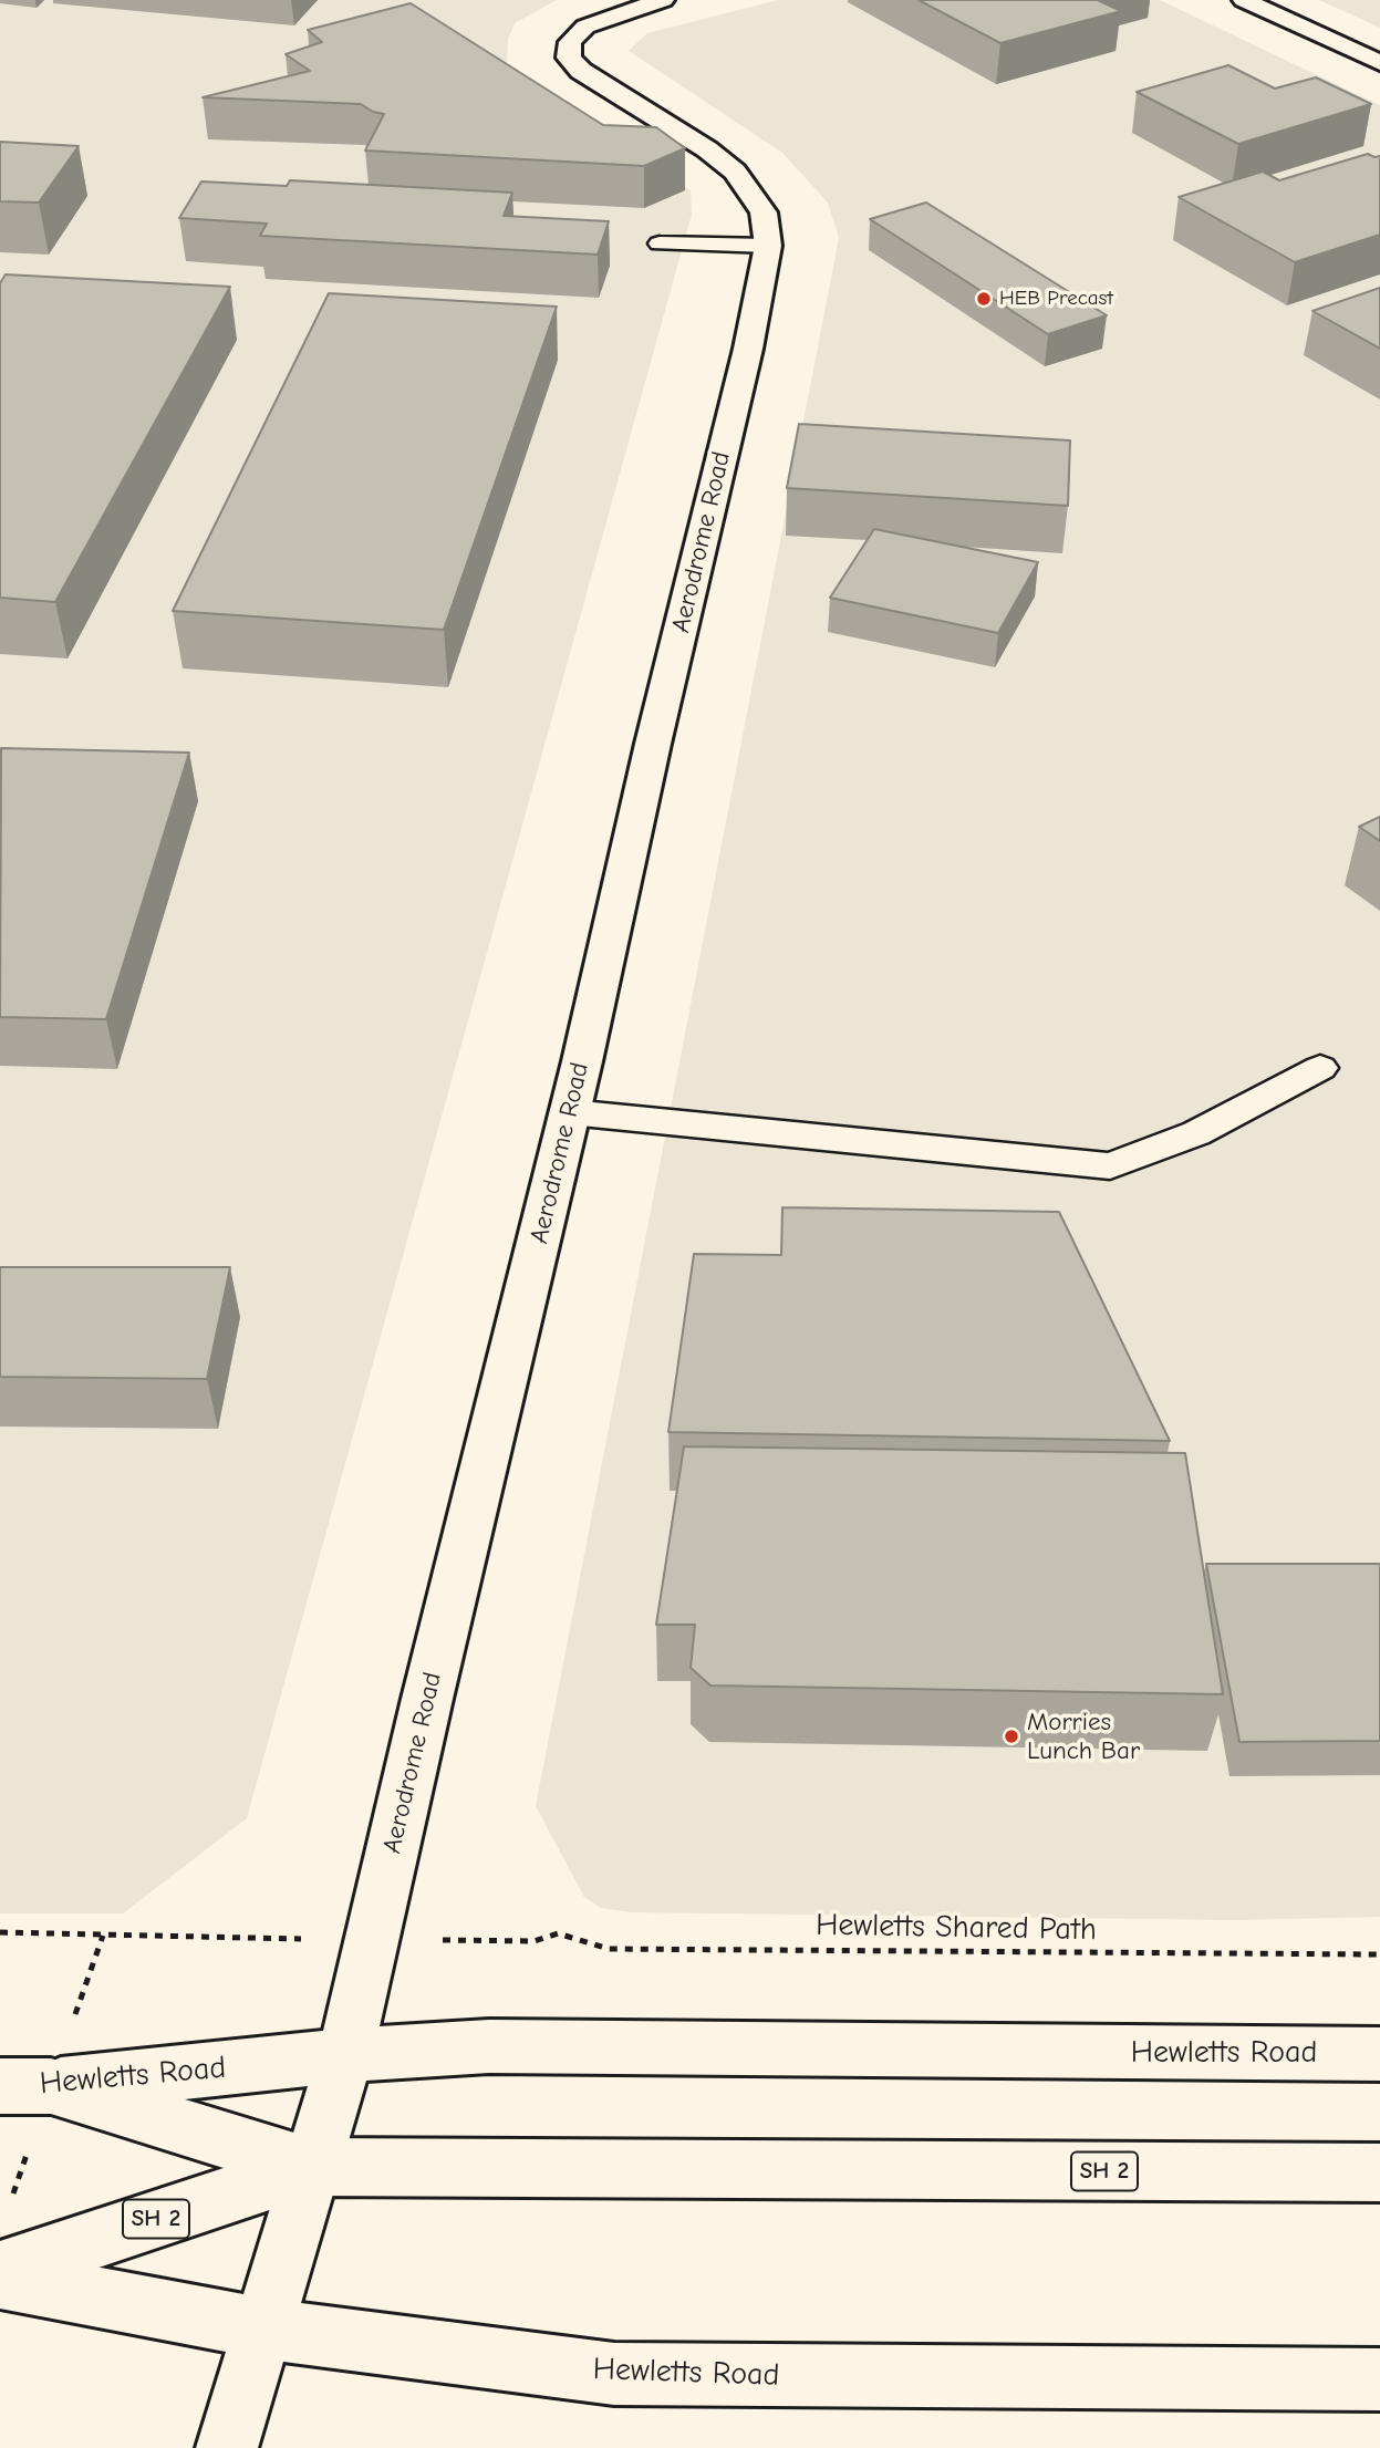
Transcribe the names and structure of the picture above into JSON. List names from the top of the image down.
{
  "streets": {
    "main road": ["Aerodrome Road", "Hewletts Road", "SH 2"],
    "path": ["Hewletts Shared Path"]
  },
  "crossings": [
    ["Aerodrome Road", "Hewletts Road"],
    ["Aerodrome Road", "SH 2"],
    ["Hewletts Road", "SH 2"]
  ],
  "places": ["HEB Precast", "Morries Lunch Bar"]
}
